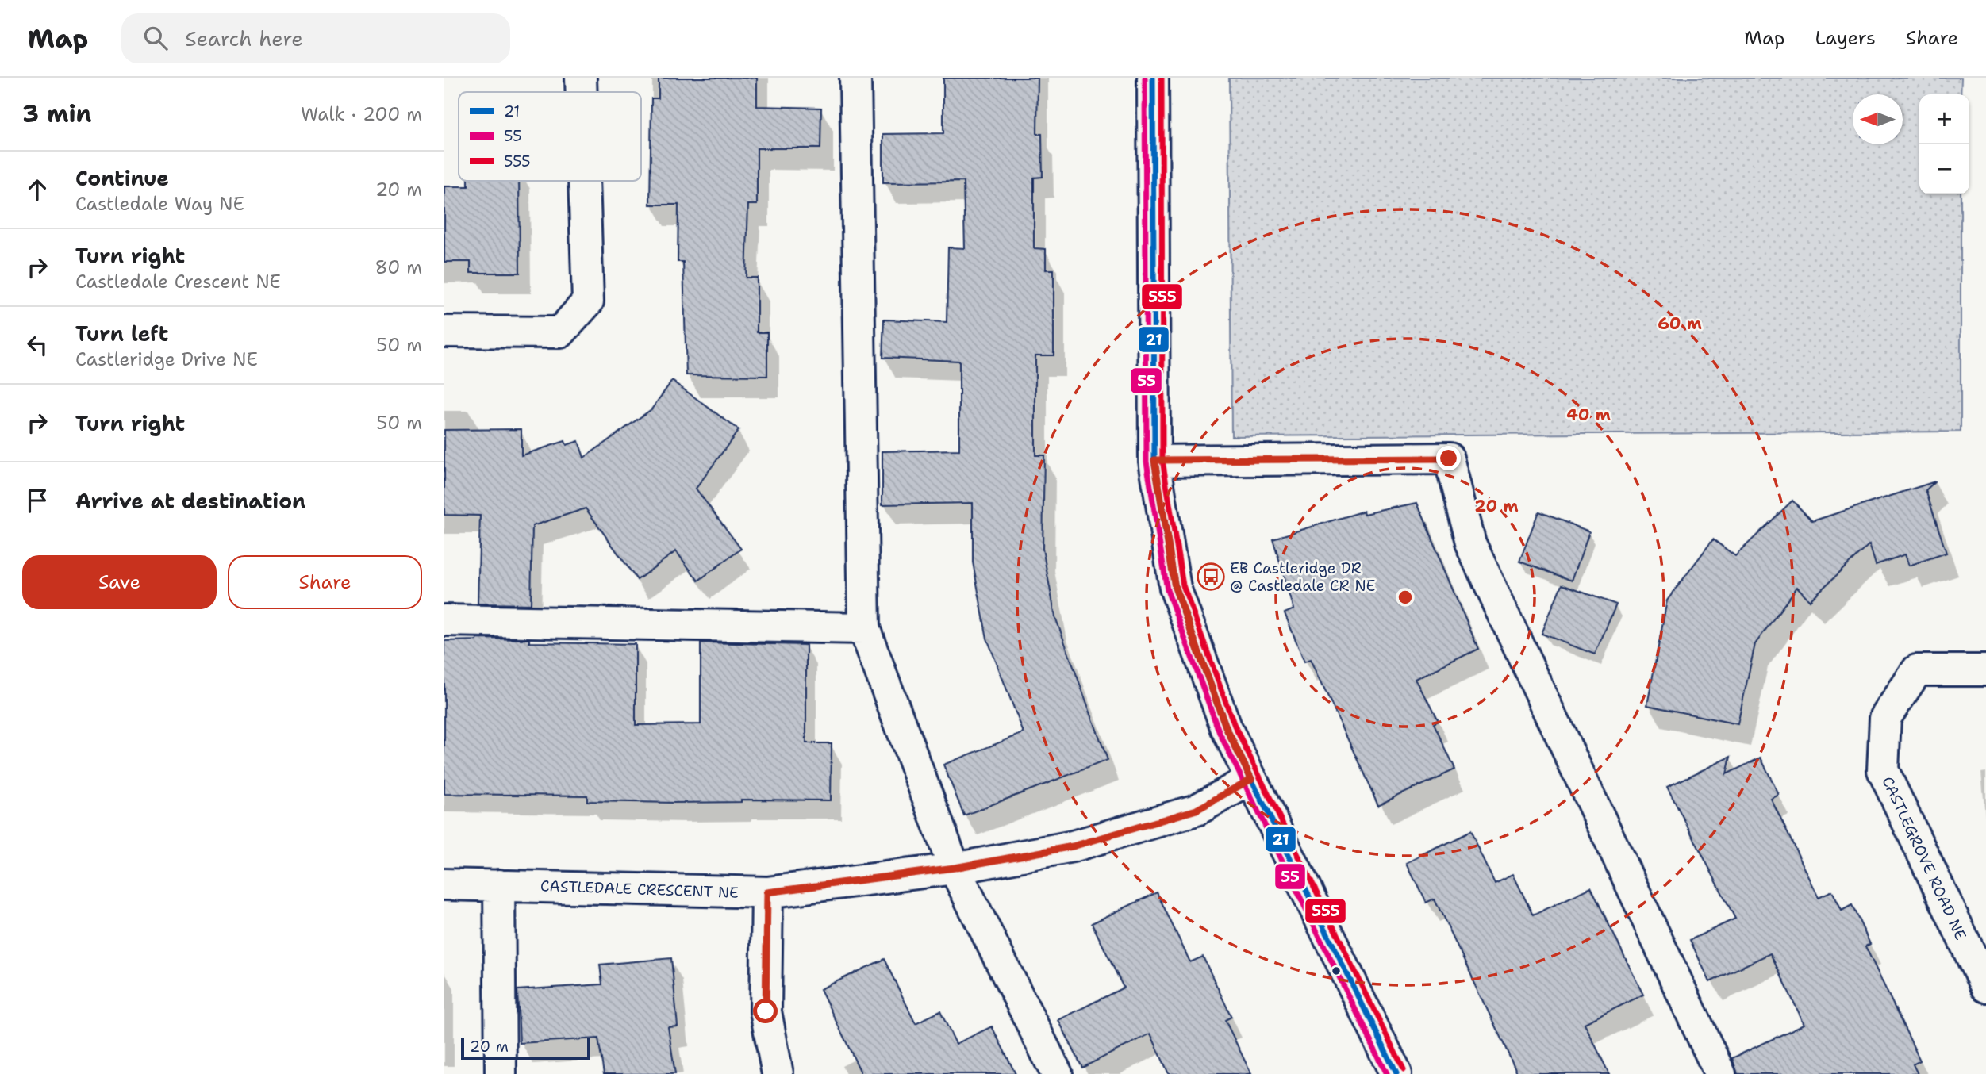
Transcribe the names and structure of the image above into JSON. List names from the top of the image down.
{
  "streets": {
    "street": ["CASTLEGROVE ROAD NE", "CASTLEDALE CRESCENT NE"]
  },
  "places": {
    "bus stop": ["EB Castleridge DR @ Castledale CR NE"]
  },
  "lines": ["transit line 21", "transit line 55", "transit line 555"],
  "legend": ["21", "55", "555"],
  "scale_bar": "20 m",
  "north": "left",
  "page": {
    "header": "Map",
    "search": "Search here",
    "nav": ["Map", "Layers", "Share"],
    "heading": ["3 min", "Walk · 200 m"],
    "map_buttons": ["+", "−"],
    "list": [
      ["Continue", "Castledale Way NE", "20 m"],
      ["Turn right", "Castledale Crescent NE", "80 m"],
      ["Turn left", "Castleridge Drive NE", "50 m"],
      ["Turn right", "50 m"],
      "Arrive at destination"
    ],
    "buttons": ["Save", "Share"],
    "scale": "20 m"
  },
  "rings": ["60 m", "40 m", "20 m"]
}
